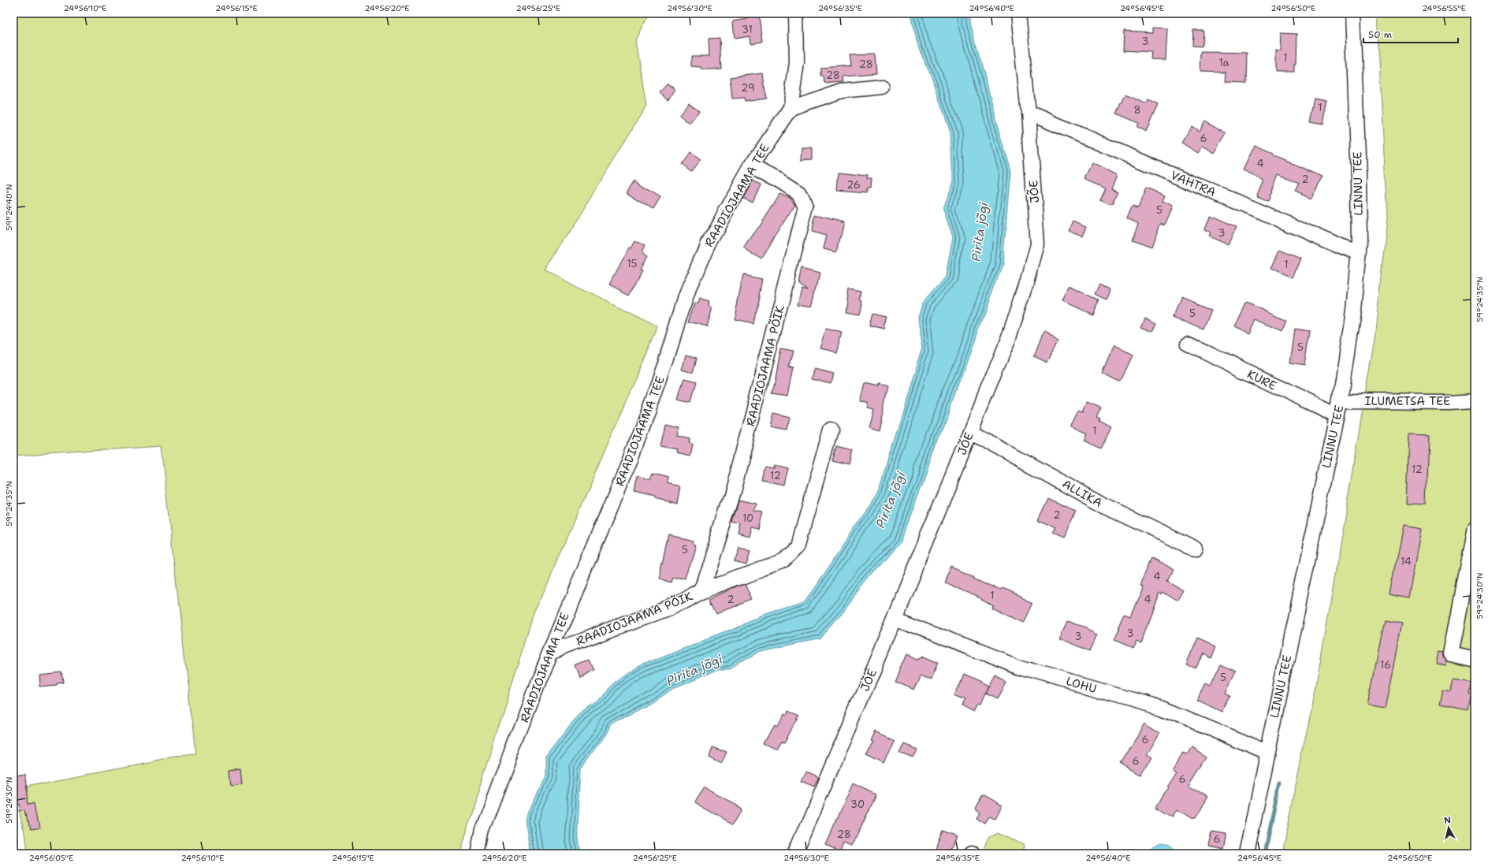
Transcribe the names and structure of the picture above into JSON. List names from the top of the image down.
{
  "streets": {
    "street": [
      "VAHTRA",
      "LINNU TEE",
      "JÕE",
      "RAADIOJAAMA TEE",
      "RAADIOJAAMA PÕIK",
      "KURE",
      "ILUMETSA TEE",
      "ALLIKA",
      "LOHU"
    ]
  },
  "crossings": [
    ["VAHTRA", "LINNU TEE"],
    ["VAHTRA", "JÕE"],
    ["LINNU TEE", "KURE"],
    ["LINNU TEE", "ILUMETSA TEE"],
    ["LINNU TEE", "LOHU"],
    ["JÕE", "ALLIKA"],
    ["JÕE", "LOHU"],
    ["RAADIOJAAMA TEE", "RAADIOJAAMA PÕIK"]
  ],
  "water": ["Pirita jõgi"],
  "house_numbers": [
    "31",
    "3",
    "1",
    "1a",
    "28",
    "28",
    "29",
    "1",
    "8",
    "6",
    "4",
    "2",
    "26",
    "5",
    "3",
    "15",
    "1",
    "5",
    "5",
    "1",
    "12",
    "12",
    "2",
    "10",
    "5",
    "14",
    "4",
    "1",
    "2",
    "4",
    "3",
    "3",
    "16",
    "5",
    "6",
    "6",
    "6",
    "30",
    "28",
    "6"
  ],
  "scale_bar": "50 m",
  "north": "top",
  "coordinates": [
    "24°56'10\"E",
    "24°56'15\"E",
    "24°56'20\"E",
    "24°56'25\"E",
    "24°56'30\"E",
    "24°56'35\"E",
    "24°56'40\"E",
    "24°56'45\"E",
    "24°56'50\"E",
    "24°56'55\"E",
    "59°24'40\"N",
    "59°24'35\"N",
    "59°24'30\"N",
    "24°56'05\"E"
  ]
}
